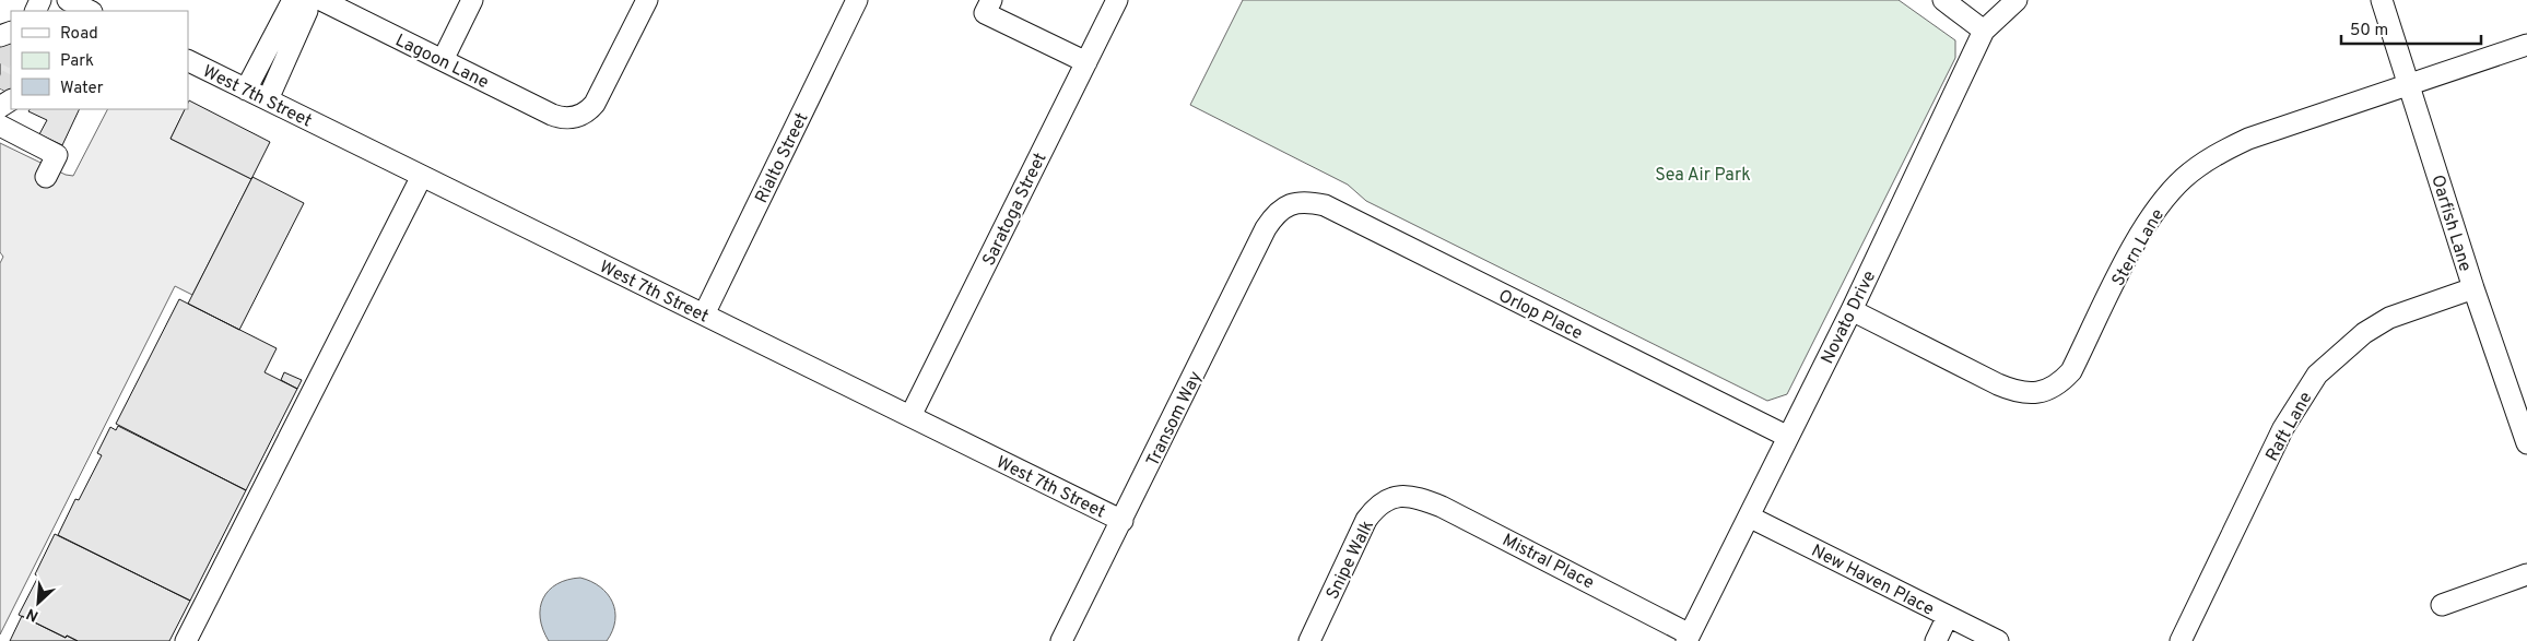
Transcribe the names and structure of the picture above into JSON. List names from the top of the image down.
{
  "streets": {
    "street": [
      "Lagoon Lane",
      "West 7th Street",
      "Rialto Street",
      "Saratoga Street",
      "Oarfish Lane",
      "Stern Lane",
      "Orlop Place",
      "Novato Drive",
      "Transom Way",
      "Raft Lane",
      "Snipe Walk",
      "Mistral Place",
      "New Haven Place"
    ]
  },
  "crossings": [
    ["West 7th Street", "Rialto Street"],
    ["West 7th Street", "Saratoga Street"],
    ["West 7th Street", "Transom Way"],
    ["Oarfish Lane", "Stern Lane"],
    ["Oarfish Lane", "Raft Lane"],
    ["Stern Lane", "Novato Drive"],
    ["Orlop Place", "Novato Drive"],
    ["Orlop Place", "Transom Way"],
    ["Novato Drive", "Mistral Place"],
    ["Novato Drive", "New Haven Place"],
    ["Snipe Walk", "Mistral Place"]
  ],
  "parks": ["Sea Air Park"],
  "legend": ["Road", "Park", "Water"],
  "scale_bar": "50 m",
  "north": "bottom left"
}
